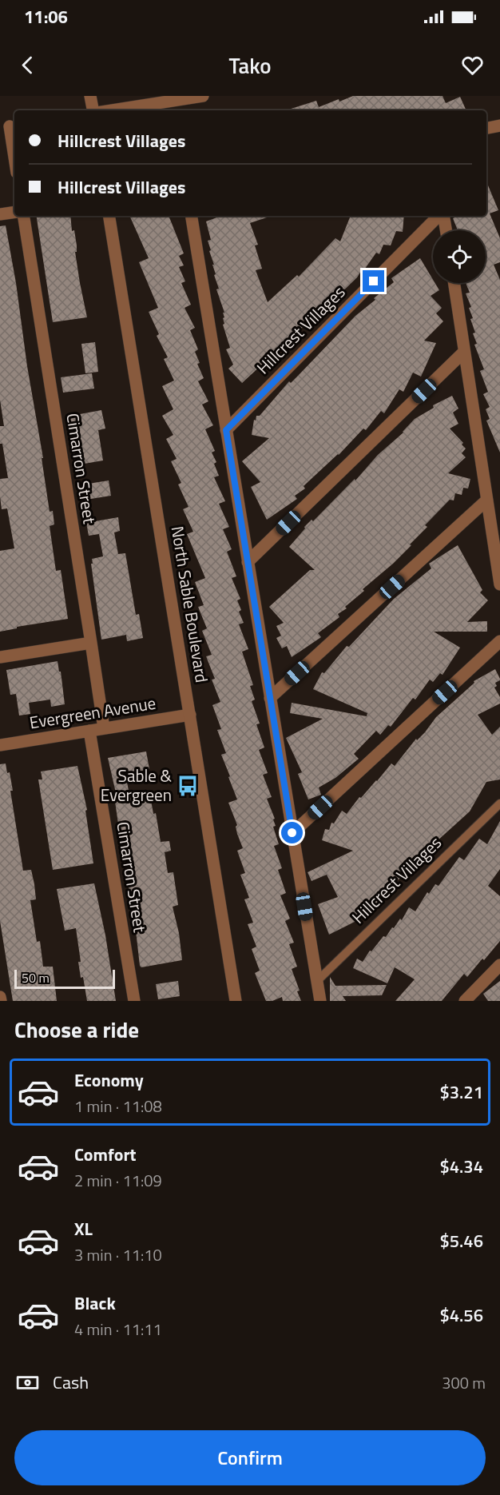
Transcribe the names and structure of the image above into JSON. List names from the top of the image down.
{
  "streets": {
    "street": [
      "Hillcrest Villages",
      "Cimarron Street",
      "North Sable Boulevard",
      "Evergreen Avenue"
    ]
  },
  "crossings": [
    ["Cimarron Street", "Evergreen Avenue"],
    ["North Sable Boulevard", "Evergreen Avenue"]
  ],
  "places": {
    "bus stop": ["Sable & Evergreen"]
  },
  "scale_bar": "50 m",
  "page": {
    "status": "11:06",
    "header": "Tako",
    "banner": ["Hillcrest Villages", "Hillcrest Villages"],
    "scale": "50 m",
    "heading": "Choose a ride",
    "list": [
      {
        "name": "Economy",
        "note": "1 min · 11:08",
        "value": "$3.21"
      },
      {
        "name": "Comfort",
        "note": "2 min · 11:09",
        "value": "$4.34"
      },
      {
        "name": "XL",
        "note": "3 min · 11:10",
        "value": "$5.46"
      },
      {
        "name": "Black",
        "note": "4 min · 11:11",
        "value": "$4.56"
      }
    ],
    "pay": ["Cash", "300 m"],
    "buttons": "Confirm"
  }
}
